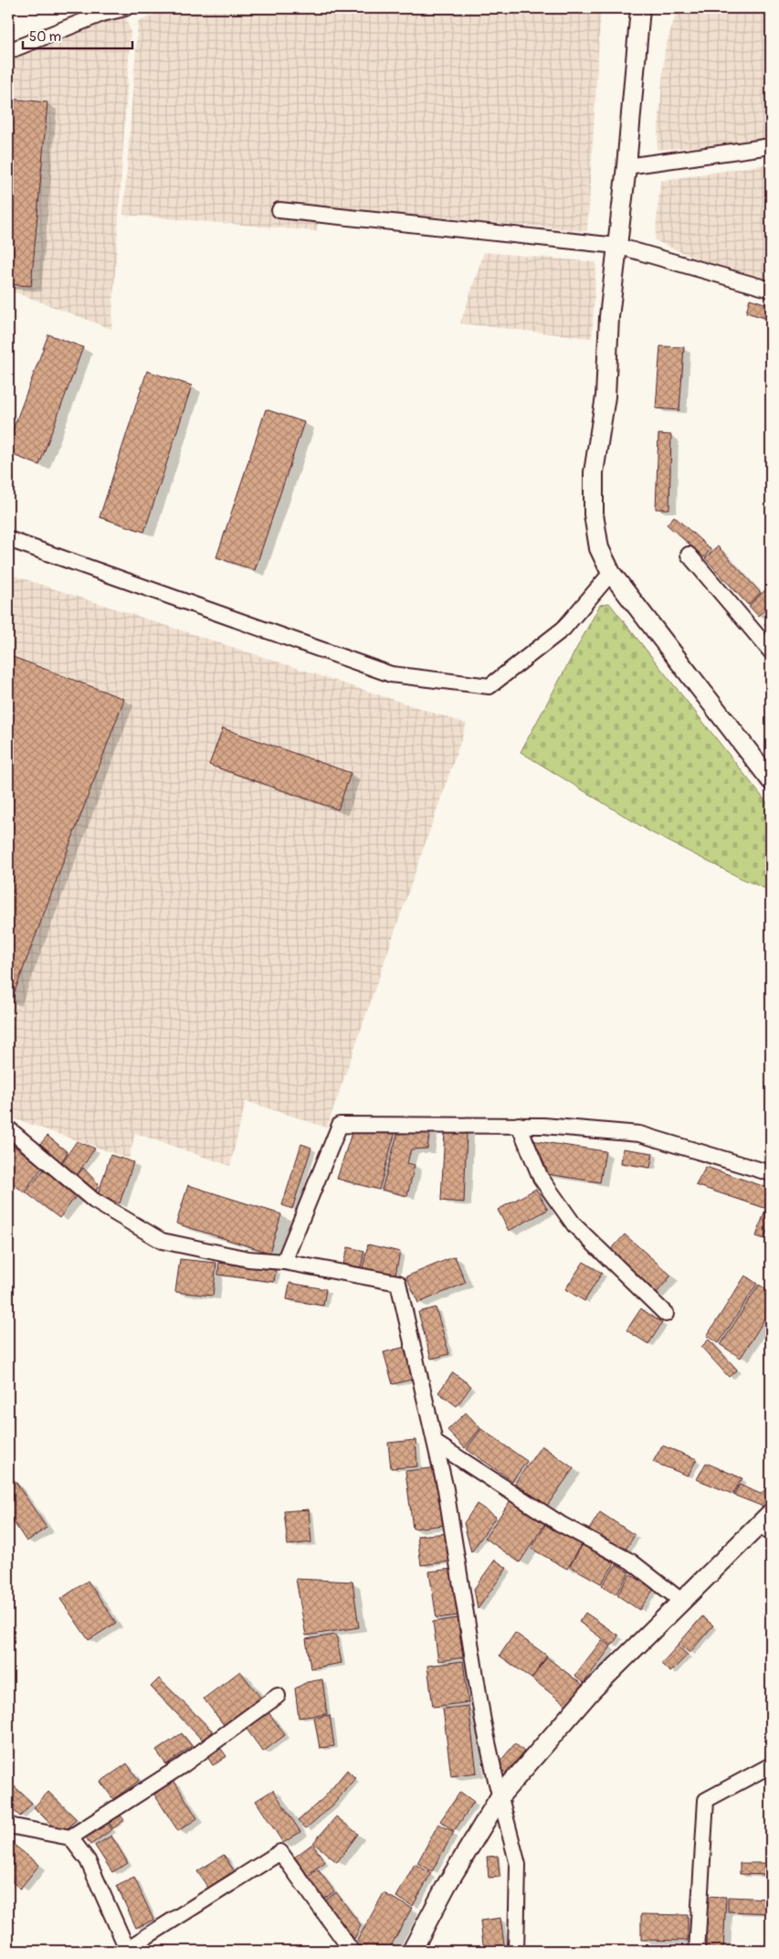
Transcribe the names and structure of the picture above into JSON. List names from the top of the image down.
{
  "scale_bar": "50 m"
}
